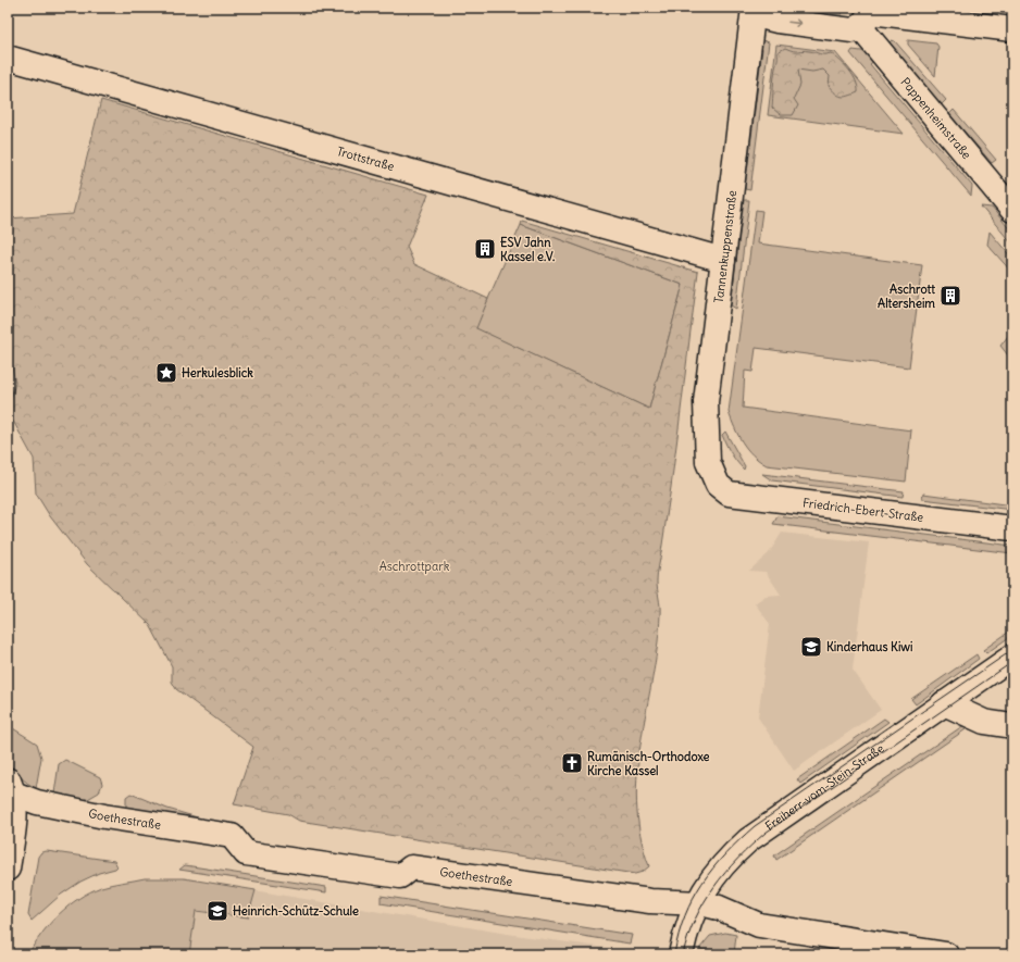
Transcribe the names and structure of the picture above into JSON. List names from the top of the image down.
{
  "streets": {
    "street": [
      "Pappenheimstraße",
      "Trottstraße",
      "Tannenkuppenstraße",
      "Friedrich-Ebert-Straße",
      "Freiherr-vom-Stein-Straße",
      "Goethestraße"
    ]
  },
  "crossings": [
    ["Trottstraße", "Tannenkuppenstraße"],
    ["Tannenkuppenstraße", "Friedrich-Ebert-Straße"],
    ["Freiherr-vom-Stein-Straße", "Goethestraße"]
  ],
  "parks": ["Aschrottpark"],
  "places": {
    "building": ["ESV Jahn Kassel e.V.", "Aschrott Altersheim"],
    "place": ["Herkulesblick"],
    "school or university": ["Kinderhaus Kiwi", "Heinrich-Schütz-Schule"],
    "church": ["Rumänisch-Orthodoxe Kirche Kassel"]
  }
}
